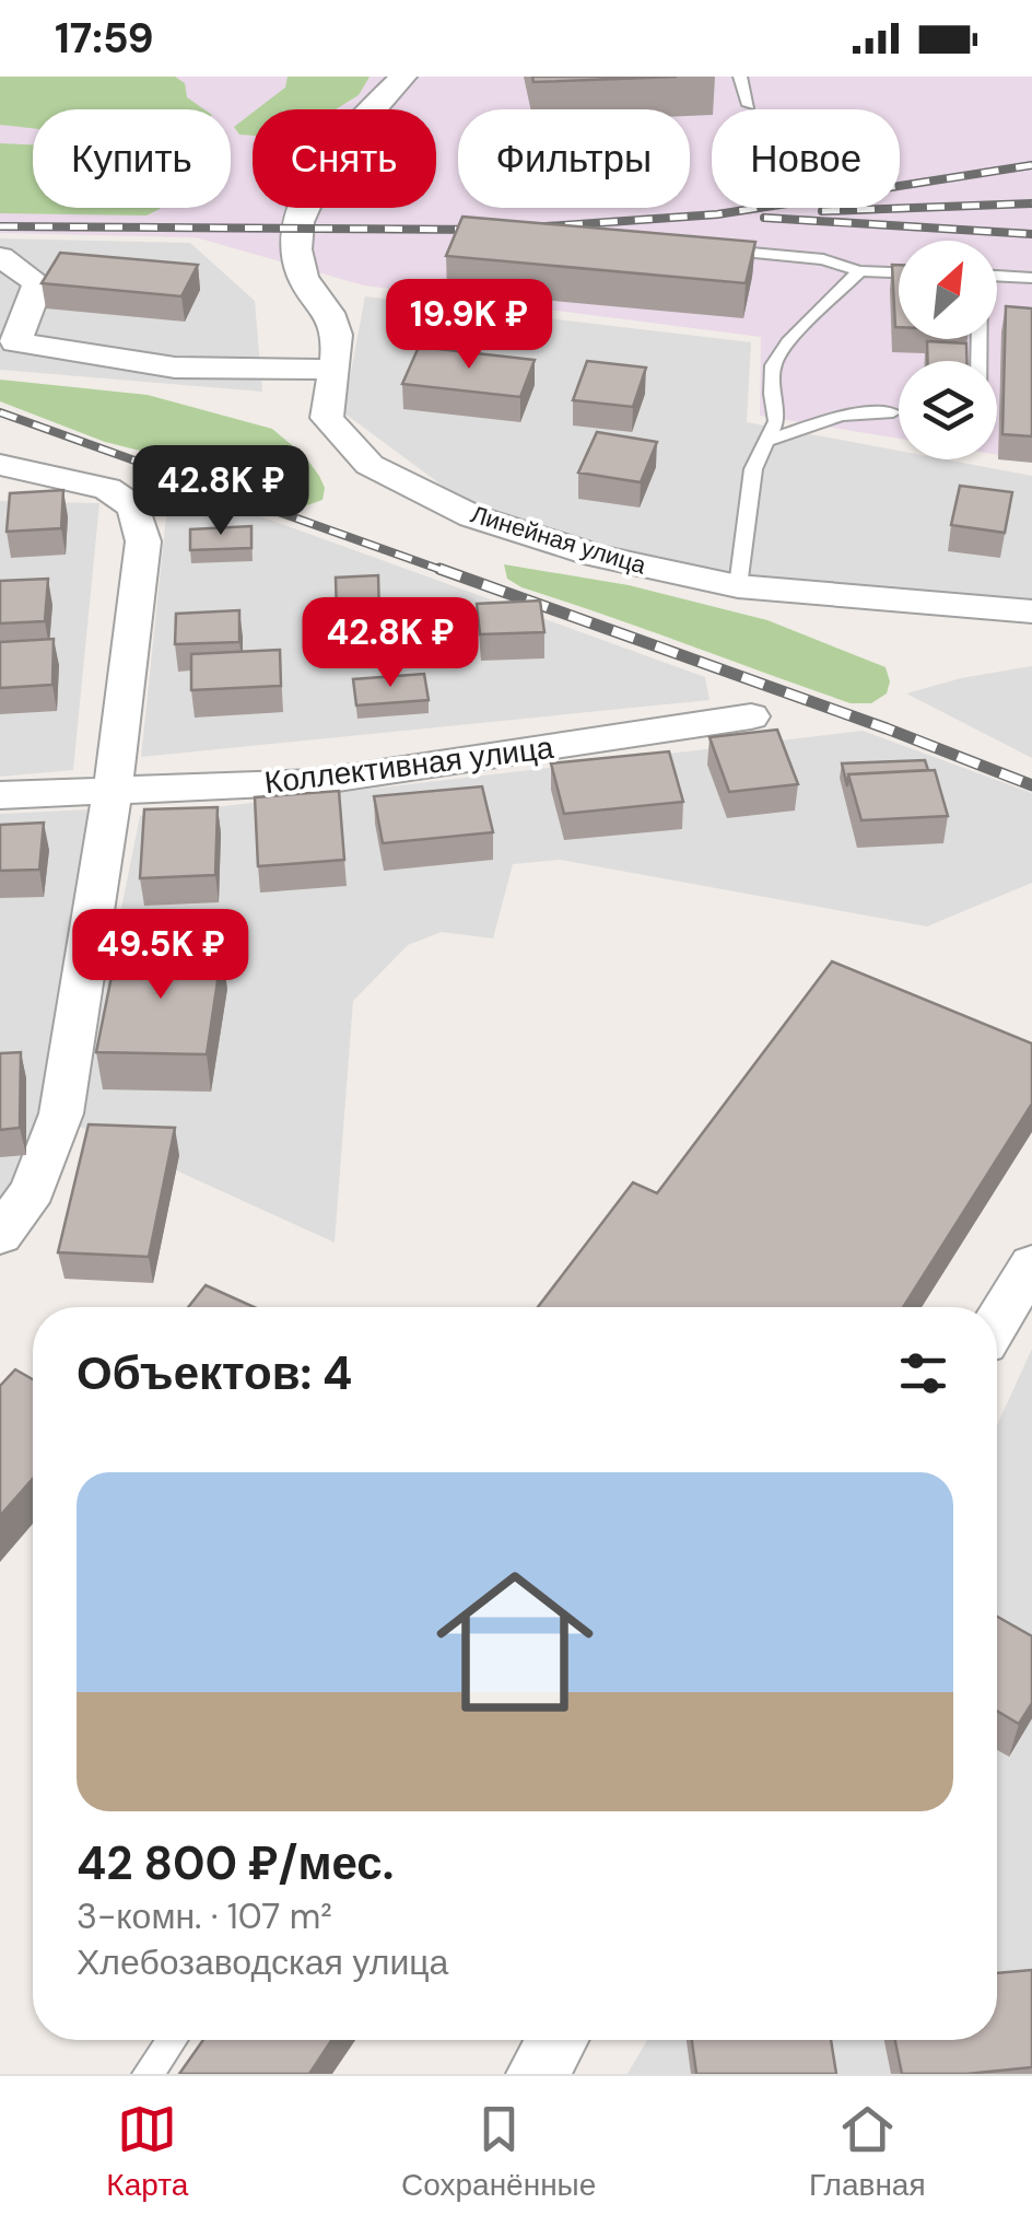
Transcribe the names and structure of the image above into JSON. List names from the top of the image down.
{
  "streets": {
    "street": ["Линейная улица", "Коллективная улица"]
  },
  "north": "top right",
  "page": {
    "status": "17:59",
    "chip": [
      "Купить",
      "Снять",
      "Фильтры",
      "Новое"
    ],
    "price": [
      "19.9K ₽",
      "42.8K ₽",
      "42.8K ₽",
      "49.5K ₽"
    ],
    "heading": "Объектов: 4",
    "list": [
      {
        "name": "42 800 ₽/мес.",
        "note": "3-комн. · 107 m² · Хлебозаводская улица"
      }
    ],
    "tabs": ["Карта", "Сохранённые", "Главная"]
  }
}
